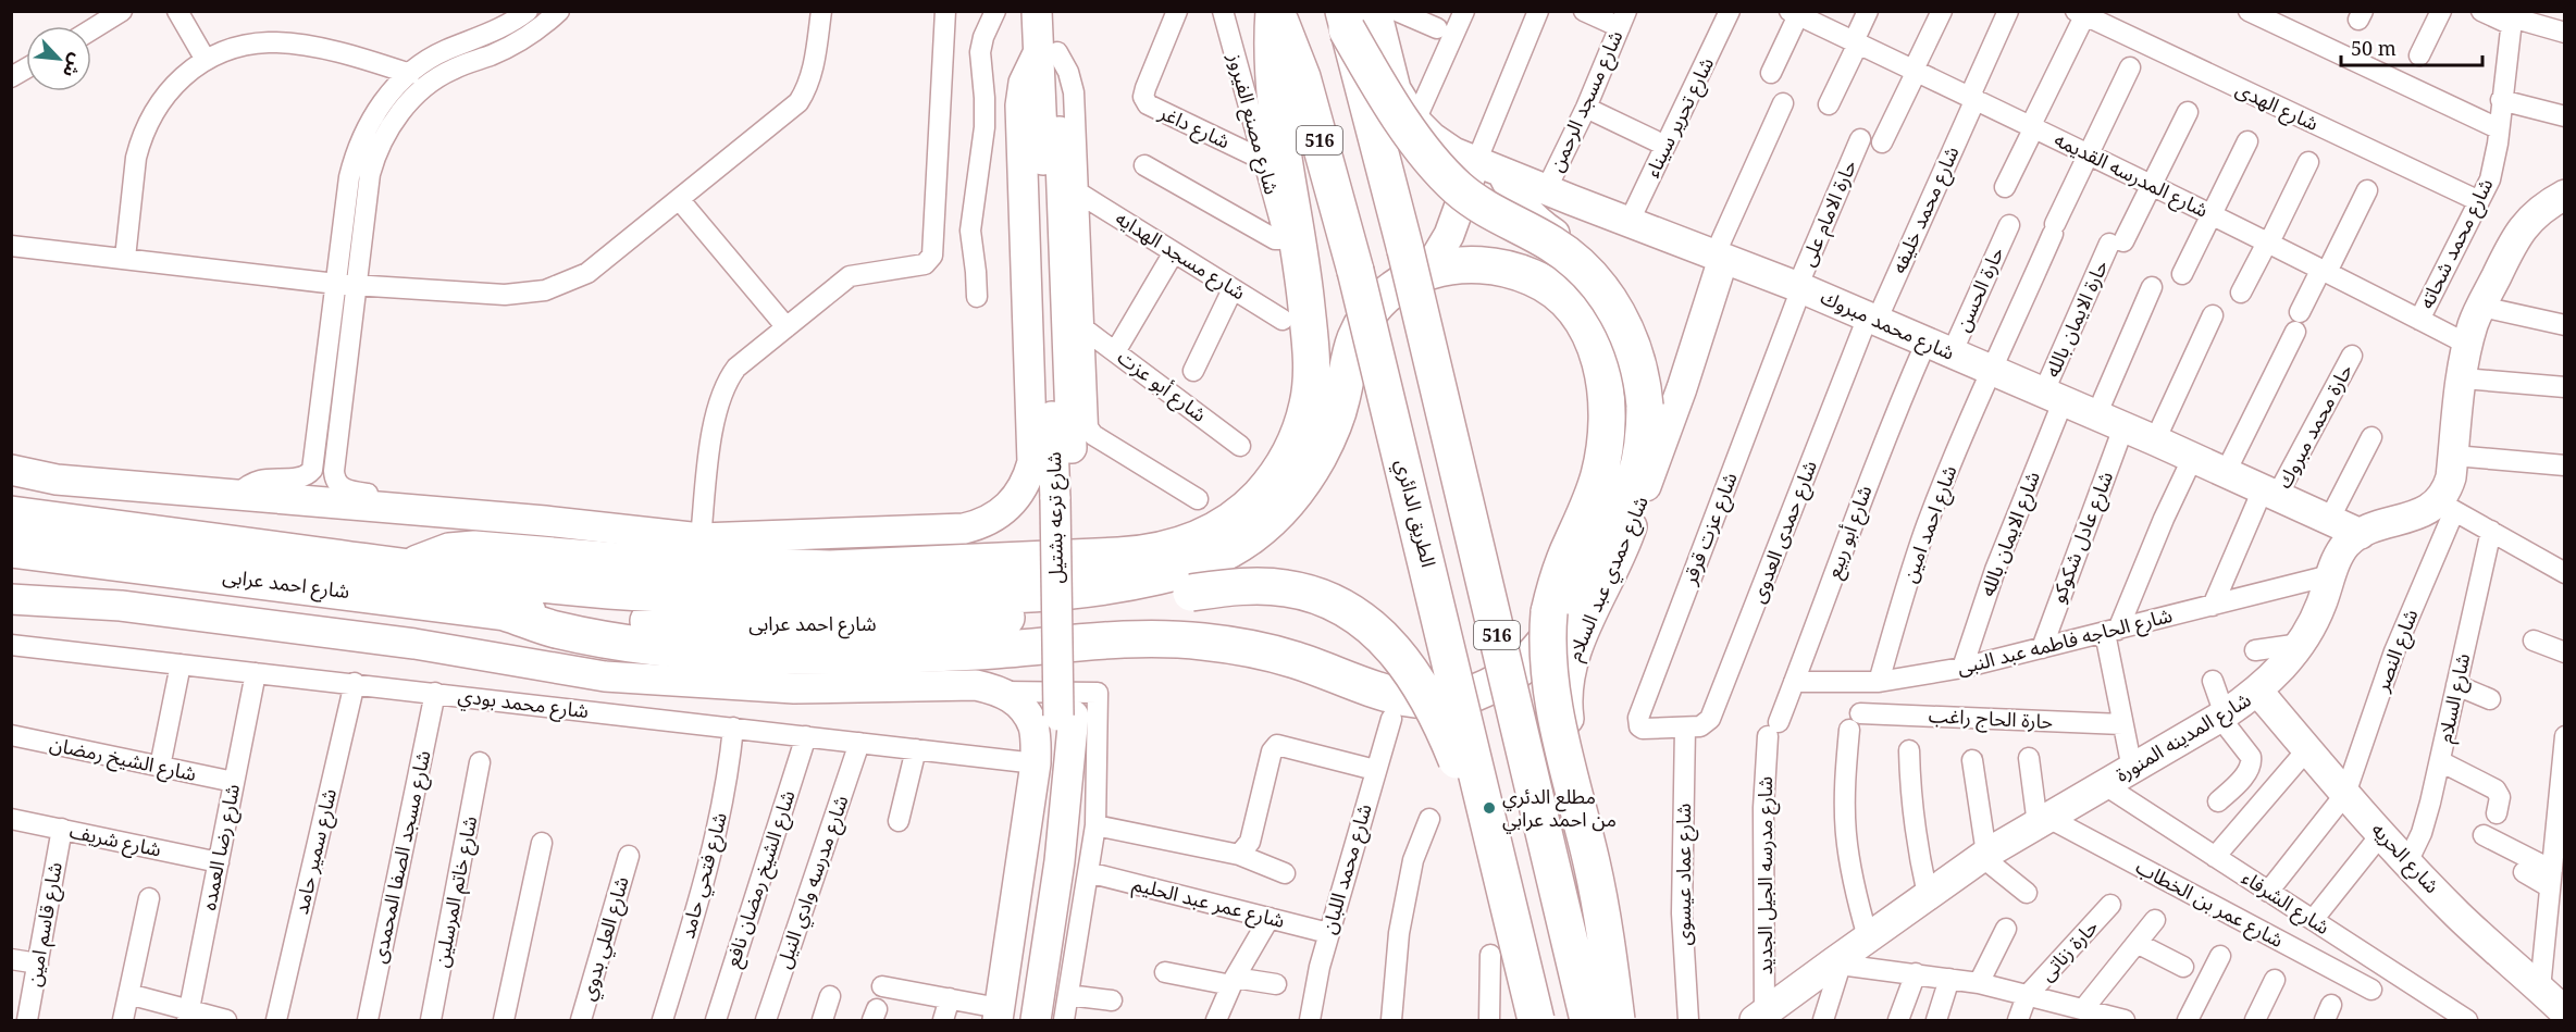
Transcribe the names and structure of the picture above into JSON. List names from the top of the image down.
{
  "streets": {
    "highway": ["516", "الطريق الدائري", "شارع احمد عرابى"],
    "street": [
      "شارع مسجد الرحمن",
      "شارع الهدى",
      "شارع تحرير سيناء",
      "شارع مصنع الفيروز",
      "شارع داغر",
      "شارع المدرسه القديمه",
      "شارع محمد خليفه",
      "حارة الامام على",
      "شارع محمد شحاته",
      "شارع مسجد الهدايه",
      "حارة الحسن",
      "حارة الايمان بالله",
      "شارع محمد مبروك",
      "شارع أبو عزت",
      "حارة محمد مبروك",
      "شارع ترعه بشتيل",
      "شارع احمد امين",
      "شارع عزت قرقر",
      "شارع حمدى العدوى",
      "شارع أبو ربيع",
      "شارع الايمان بالله",
      "شارع عادل شكوكو",
      "شارع حمدي عبد السلام",
      "شارع الحاجه فاطمه عبد النبى",
      "شارع النصر",
      "شارع السلام",
      "شارع محمد بودي",
      "حارة الحاج راغب",
      "شارع المدينه المنورة",
      "شارع الشيخ رمضان",
      "شارع شريف",
      "شارع رضا العمده",
      "شارع سمير حامد",
      "شارع مسجد الصفا المحمدى",
      "شارع الحريه",
      "شارع محمد اللبان",
      "شارع عماد عيسوى",
      "شارع فتحي حامد",
      "شارع مدرسه الجيل الجديد",
      "شارع الشيخ رمضان نافع",
      "شارع مدرسه وادي النيل",
      "شارع خاتم المرسلين",
      "شارع عمر عبد الحليم",
      "شارع الشرفاء",
      "شارع عمر بن الخطاب",
      "شارع قاسم امين",
      "شارع العلي بدوي",
      "حارة زناتى"
    ]
  },
  "crossings": [
    ["شارع مسجد الرحمن", "شارع محمد مبروك"],
    ["شارع الهدى", "شارع محمد شحاته"],
    ["شارع تحرير سيناء", "شارع محمد مبروك"],
    ["شارع مصنع الفيروز", "شارع داغر"],
    ["516", "شارع محمد مبروك"],
    ["516", "شارع احمد عرابى"],
    ["شارع المدرسه القديمه", "شارع محمد خليفه"],
    ["شارع المدرسه القديمه", "شارع محمد شحاته"],
    ["شارع المدرسه القديمه", "حارة الايمان بالله"],
    ["شارع المدرسه القديمه", "شارع احمد امين"],
    ["شارع محمد خليفه", "شارع محمد مبروك"],
    ["شارع محمد خليفه", "شارع حمدى العدوى"],
    ["حارة الامام على", "شارع محمد مبروك"],
    ["حارة الامام على", "شارع عزت قرقر"],
    ["شارع مسجد الهدايه", "شارع ترعه بشتيل"],
    ["حارة الحسن", "شارع محمد مبروك"],
    ["حارة الحسن", "شارع أبو ربيع"],
    ["حارة الايمان بالله", "شارع محمد مبروك"],
    ["حارة الايمان بالله", "شارع الايمان بالله"],
    ["شارع محمد مبروك", "حارة محمد مبروك"],
    ["شارع محمد مبروك", "شارع احمد امين"],
    ["شارع محمد مبروك", "شارع عزت قرقر"],
    ["شارع محمد مبروك", "شارع حمدى العدوى"],
    ["شارع محمد مبروك", "شارع أبو ربيع"],
    ["شارع محمد مبروك", "شارع الايمان بالله"],
    ["شارع محمد مبروك", "شارع عادل شكوكو"],
    ["شارع محمد مبروك", "شارع حمدي عبد السلام"],
    ["شارع محمد مبروك", "شارع المدينه المنورة"],
    ["شارع أبو عزت", "شارع ترعه بشتيل"],
    ["حارة محمد مبروك", "شارع الحاجه فاطمه عبد النبى"],
    ["الطريق الدائري", "شارع احمد عرابى"],
    ["شارع احمد امين", "شارع الحاجه فاطمه عبد النبى"],
    ["شارع عزت قرقر", "شارع حمدى العدوى"],
    ["شارع عزت قرقر", "شارع عماد عيسوى"],
    ["شارع حمدى العدوى", "شارع عماد عيسوى"],
    ["شارع أبو ربيع", "شارع الحاجه فاطمه عبد النبى"],
    ["شارع أبو ربيع", "شارع مدرسه الجيل الجديد"],
    ["شارع الايمان بالله", "شارع الحاجه فاطمه عبد النبى"],
    ["شارع عادل شكوكو", "شارع الحاجه فاطمه عبد النبى"],
    ["شارع الحاجه فاطمه عبد النبى", "شارع المدينه المنورة"],
    ["شارع النصر", "شارع المدينه المنورة"],
    ["شارع النصر", "شارع الحريه"],
    ["شارع النصر", "شارع الشرفاء"],
    ["شارع السلام", "شارع الحريه"],
    ["شارع محمد بودي", "شارع رضا العمده"],
    ["شارع محمد بودي", "شارع سمير حامد"],
    ["شارع محمد بودي", "شارع مسجد الصفا المحمدى"],
    ["شارع محمد بودي", "شارع فتحي حامد"],
    ["شارع محمد بودي", "شارع الشيخ رمضان نافع"],
    ["شارع محمد بودي", "شارع مدرسه وادي النيل"],
    ["حارة الحاج راغب", "شارع المدينه المنورة"],
    ["شارع المدينه المنورة", "شارع الحريه"],
    ["شارع المدينه المنورة", "شارع مدرسه الجيل الجديد"],
    ["شارع المدينه المنورة", "شارع الشرفاء"],
    ["شارع المدينه المنورة", "شارع عمر بن الخطاب"],
    ["شارع الشيخ رمضان", "شارع رضا العمده"],
    ["شارع شريف", "شارع رضا العمده"],
    ["شارع شريف", "شارع قاسم امين"],
    ["شارع محمد اللبان", "شارع عمر عبد الحليم"]
  ],
  "places": ["مطلع الدئري من احمد عرابي"],
  "scale_bar": "50 m",
  "north": "bottom right"
}
